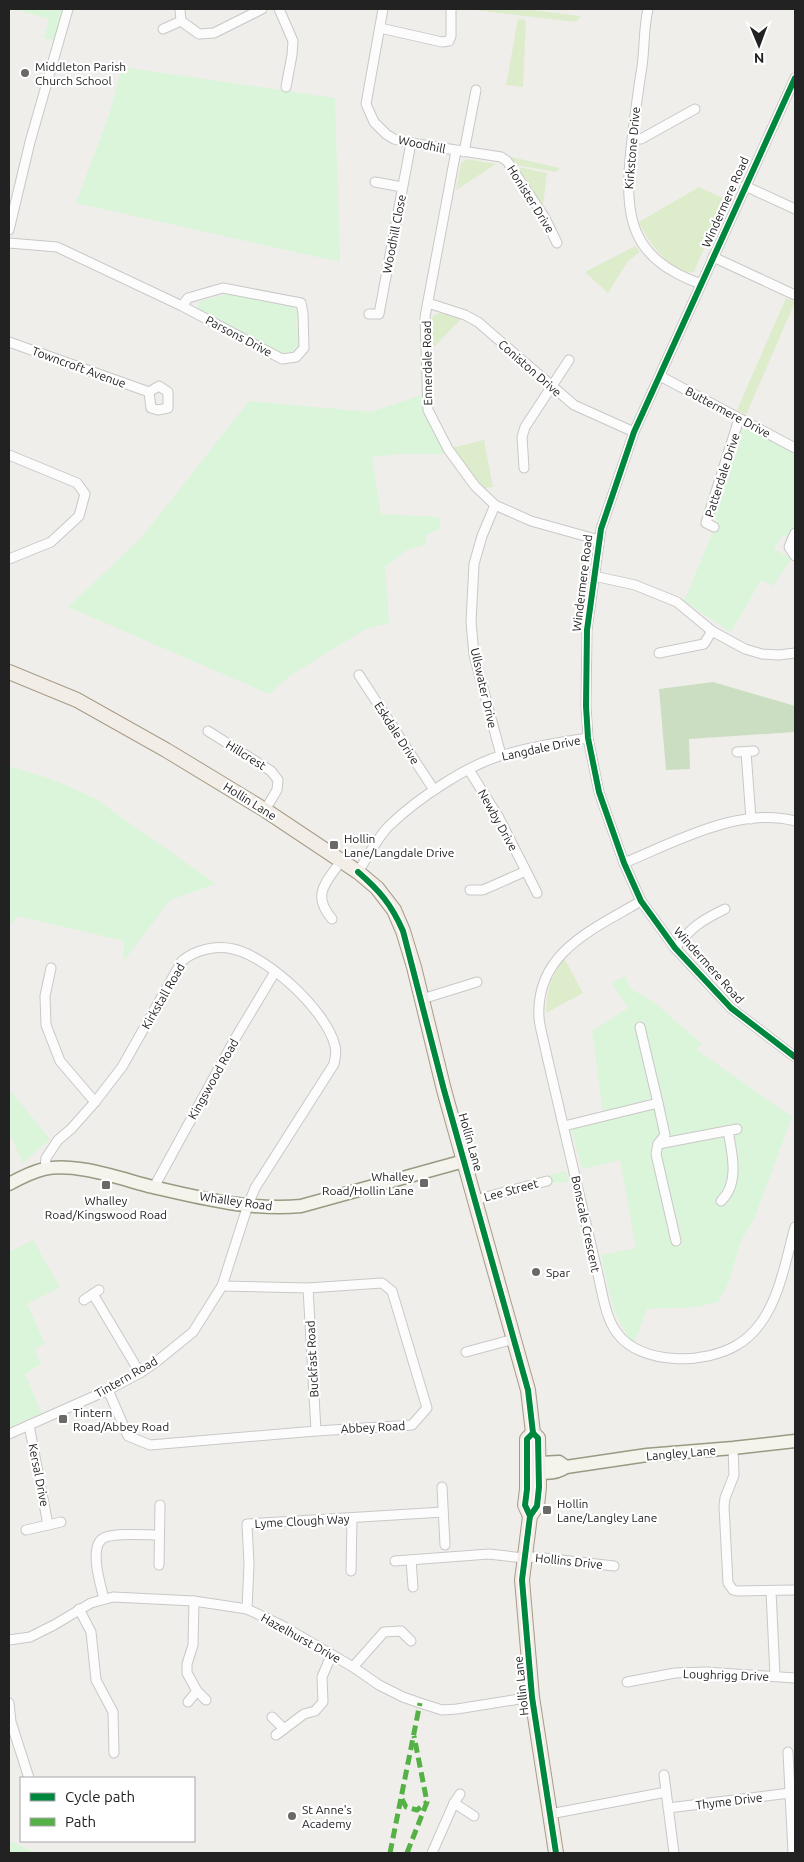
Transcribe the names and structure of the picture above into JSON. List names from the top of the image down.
{
  "streets": {
    "main road": ["Hollin Lane"],
    "street": [
      "Woodhill",
      "Kirkstone Drive",
      "Honister Drive",
      "Windermere Road",
      "Woodhill Close",
      "Parsons Drive",
      "Ennerdale Road",
      "Towncroft Avenue",
      "Coniston Drive",
      "Buttermere Drive",
      "Patterdale Drive",
      "Ullswater Drive",
      "Eskdale Drive",
      "Langdale Drive",
      "Hillcrest",
      "Newby Drive",
      "Kirkstall Road",
      "Kingswood Road",
      "Lee Street",
      "Whalley Road",
      "Bonscale Crescent",
      "Buckfast Road",
      "Tintern Road",
      "Abbey Road",
      "Langley Lane",
      "Kersal Drive",
      "Lyme Clough Way",
      "Hollins Drive",
      "Hazelhurst Drive",
      "Loughrigg Drive",
      "Thyme Drive"
    ]
  },
  "crossings": [
    ["Woodhill", "Honister Drive"],
    ["Woodhill", "Woodhill Close"],
    ["Woodhill", "Ennerdale Road"],
    ["Kirkstone Drive", "Windermere Road"],
    ["Windermere Road", "Ennerdale Road"],
    ["Windermere Road", "Coniston Drive"],
    ["Windermere Road", "Buttermere Drive"],
    ["Windermere Road", "Langdale Drive"],
    ["Windermere Road", "Bonscale Crescent"],
    ["Ennerdale Road", "Coniston Drive"],
    ["Ennerdale Road", "Ullswater Drive"],
    ["Buttermere Drive", "Patterdale Drive"],
    ["Ullswater Drive", "Langdale Drive"],
    ["Eskdale Drive", "Langdale Drive"],
    ["Langdale Drive", "Hollin Lane"],
    ["Langdale Drive", "Newby Drive"],
    ["Hillcrest", "Hollin Lane"],
    ["Hollin Lane", "Lee Street"],
    ["Hollin Lane", "Whalley Road"],
    ["Hollin Lane", "Langley Lane"],
    ["Hollin Lane", "Hollins Drive"],
    ["Hollin Lane", "Hazelhurst Drive"],
    ["Kirkstall Road", "Kingswood Road"],
    ["Kirkstall Road", "Whalley Road"],
    ["Kirkstall Road", "Tintern Road"],
    ["Kingswood Road", "Whalley Road"],
    ["Whalley Road", "Tintern Road"],
    ["Buckfast Road", "Abbey Road"],
    ["Tintern Road", "Abbey Road"],
    ["Tintern Road", "Kersal Drive"],
    ["Lyme Clough Way", "Hazelhurst Drive"]
  ],
  "places": {
    "other": ["Middleton Parish Church School", "Spar", "St Anne's Academy"],
    "transit": [
      "Hollin Lane/Langdale Drive",
      "Whalley Road/Hollin Lane",
      "Whalley Road/Kingswood Road",
      "Tintern Road/Abbey Road",
      "Hollin Lane/Langley Lane"
    ]
  },
  "legend": ["Cycle path", "Path"],
  "north": "bottom"
}
